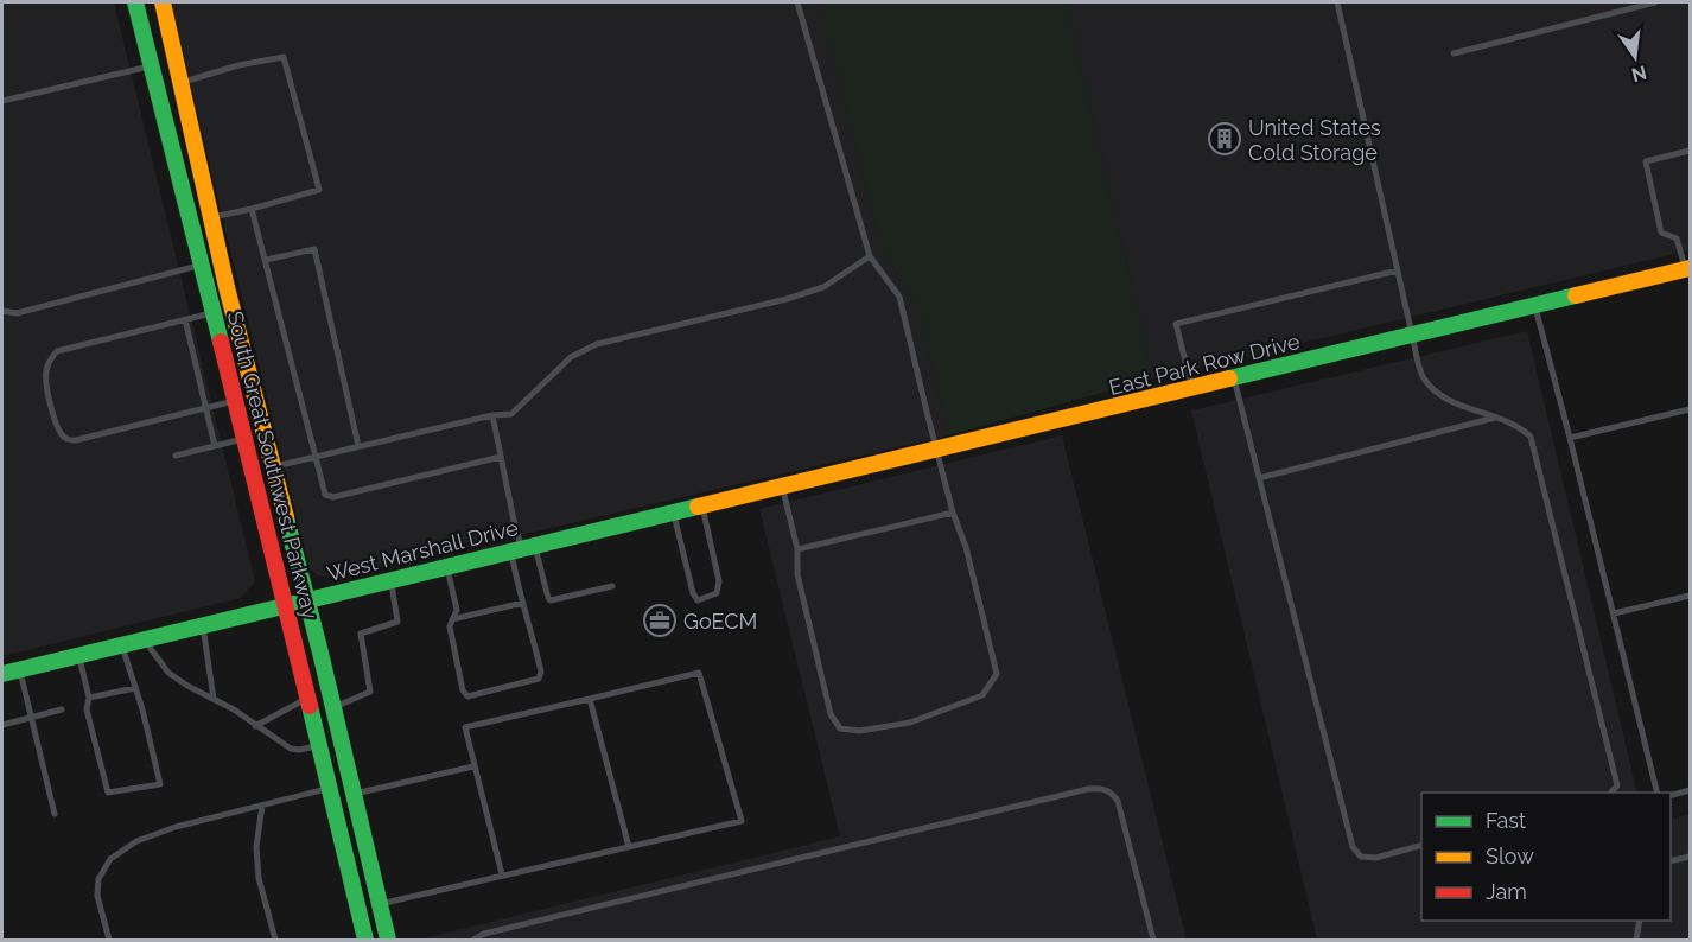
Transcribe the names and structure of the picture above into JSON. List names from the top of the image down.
{
  "streets": {
    "main road": ["East Park Row Drive", "South Great Southwest Parkway", "West Marshall Drive"]
  },
  "crossings": [
    ["East Park Row Drive", "West Marshall Drive"],
    ["South Great Southwest Parkway", "West Marshall Drive"]
  ],
  "places": {
    "building": ["United States Cold Storage"],
    "office": ["GoECM"]
  },
  "legend": ["Fast", "Slow", "Jam"],
  "north": "bottom"
}
